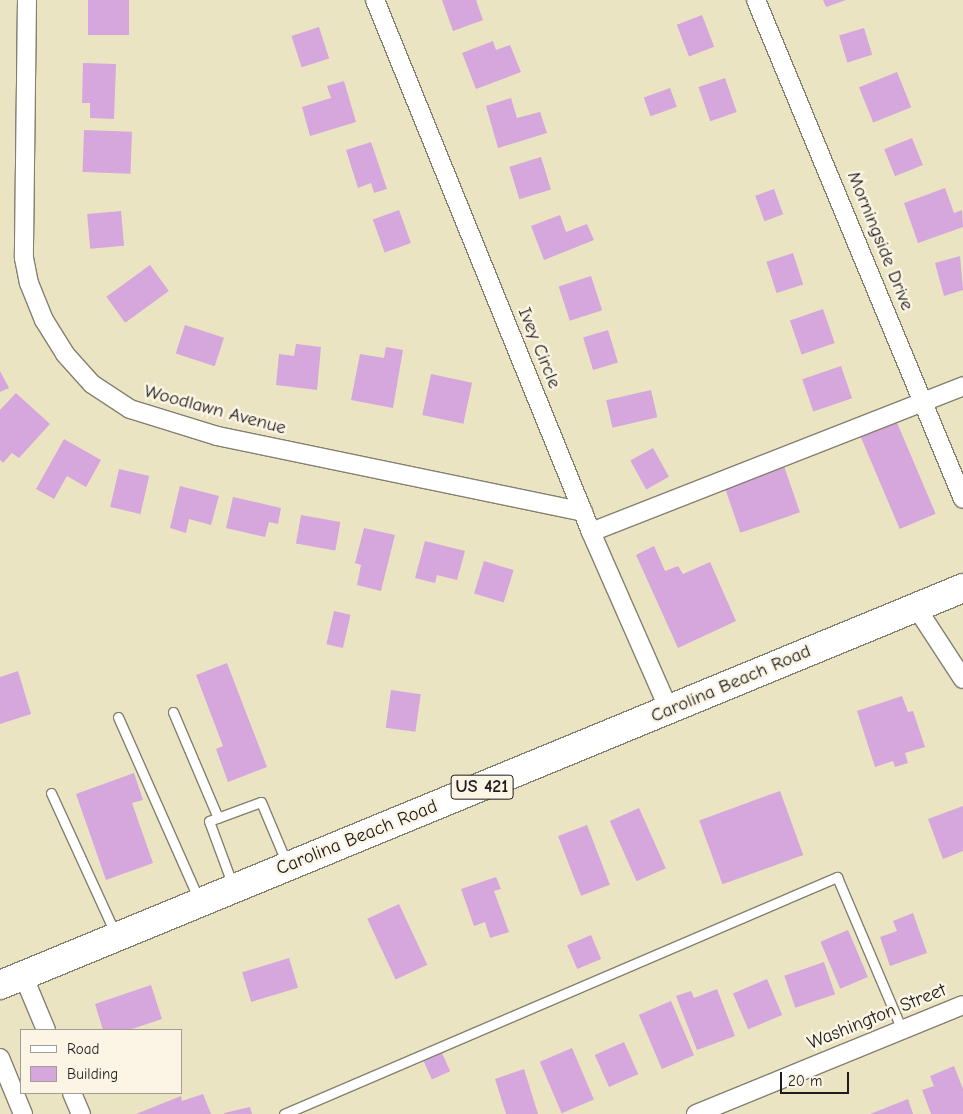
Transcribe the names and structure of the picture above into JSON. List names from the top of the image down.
{
  "streets": {
    "highway": ["Carolina Beach Road", "US 421"],
    "street": [
      "Morningside Drive",
      "Ivey Circle",
      "Woodlawn Avenue",
      "Washington Street"
    ]
  },
  "crossings": [
    ["Ivey Circle", "Woodlawn Avenue"],
    ["Ivey Circle", "Carolina Beach Road"]
  ],
  "legend": ["Road", "Building"],
  "scale_bar": "20 m"
}
